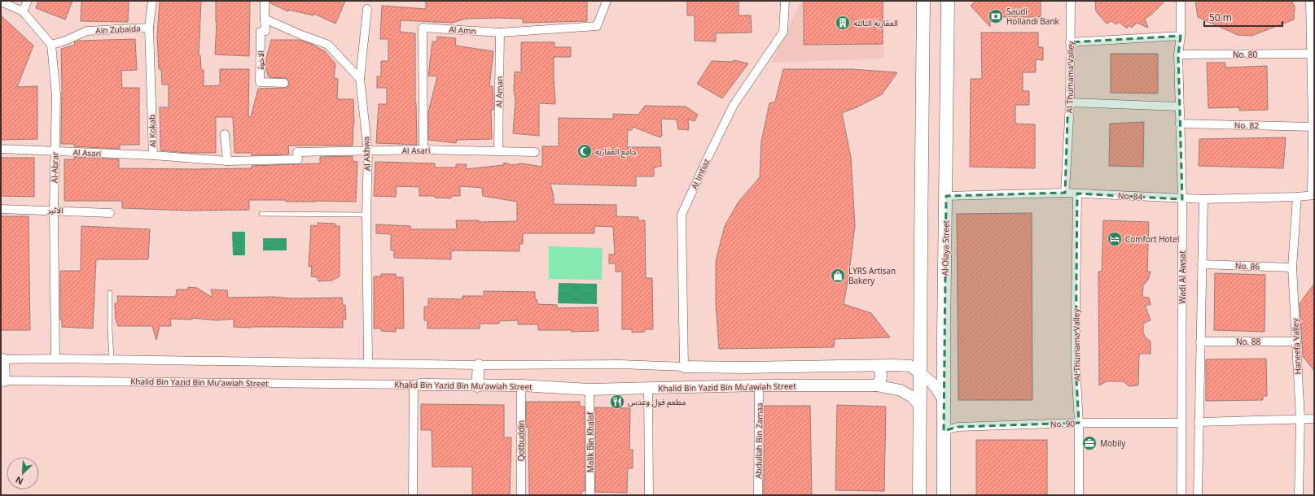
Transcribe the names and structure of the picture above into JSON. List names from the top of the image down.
{
  "streets": {
    "main road": ["Al Olaya Street", "Khalid Bin Yazid Bin Mu'awiah Street"],
    "street": [
      "Ain Zubaida",
      "Al Amn",
      "No. 80",
      "الاخوة",
      "Al Thumama Valley",
      "Al Aman",
      "No. 82",
      "Al Kokab",
      "Al Asari",
      "Al Akhwa",
      "Al-Abrar",
      "Al Imtiaz",
      "No. 84",
      "الاثير",
      "No. 86",
      "Wadi Al Awsat",
      "No. 88",
      "Haneefa Valley",
      "No. 90",
      "Qotbuddin",
      "Abdullah Bin Zamaa",
      "Malik Bin Khalaf"
    ]
  },
  "crossings": [
    ["Ain Zubaida", "Al Kokab"],
    ["Ain Zubaida", "Al-Abrar"],
    ["Al Amn", "Al Aman"],
    ["Al Amn", "Al Asari"],
    ["No. 80", "Wadi Al Awsat"],
    ["Al Thumama Valley", "No. 84"],
    ["Al Thumama Valley", "No. 90"],
    ["Al Aman", "Al Asari"],
    ["No. 82", "Wadi Al Awsat"],
    ["Al Kokab", "Al Asari"],
    ["Al Asari", "Al Akhwa"],
    ["Al Asari", "Al-Abrar"],
    ["Al-Abrar", "الاثير"],
    ["No. 84", "Al Olaya Street"],
    ["No. 84", "Wadi Al Awsat"],
    ["No. 84", "Haneefa Valley"],
    ["Al Olaya Street", "No. 90"],
    ["No. 86", "Haneefa Valley"],
    ["Wadi Al Awsat", "No. 90"],
    ["No. 88", "Haneefa Valley"],
    ["Khalid Bin Yazid Bin Mu'awiah Street", "Qotbuddin"],
    ["Khalid Bin Yazid Bin Mu'awiah Street", "Abdullah Bin Zamaa"],
    ["Khalid Bin Yazid Bin Mu'awiah Street", "Malik Bin Khalaf"]
  ],
  "places": {
    "bank": ["Saudi Hollandi Bank"],
    "building": ["العقارية الثالثه"],
    "mosque": ["جامع العقاريه"],
    "hotel": ["Comfort Hotel"],
    "shop": ["LYRS Artisan Bakery"],
    "restaurant": ["مطعم فول وعدس"],
    "office": ["Mobily"]
  },
  "scale_bar": "50 m",
  "north": "bottom left"
}
